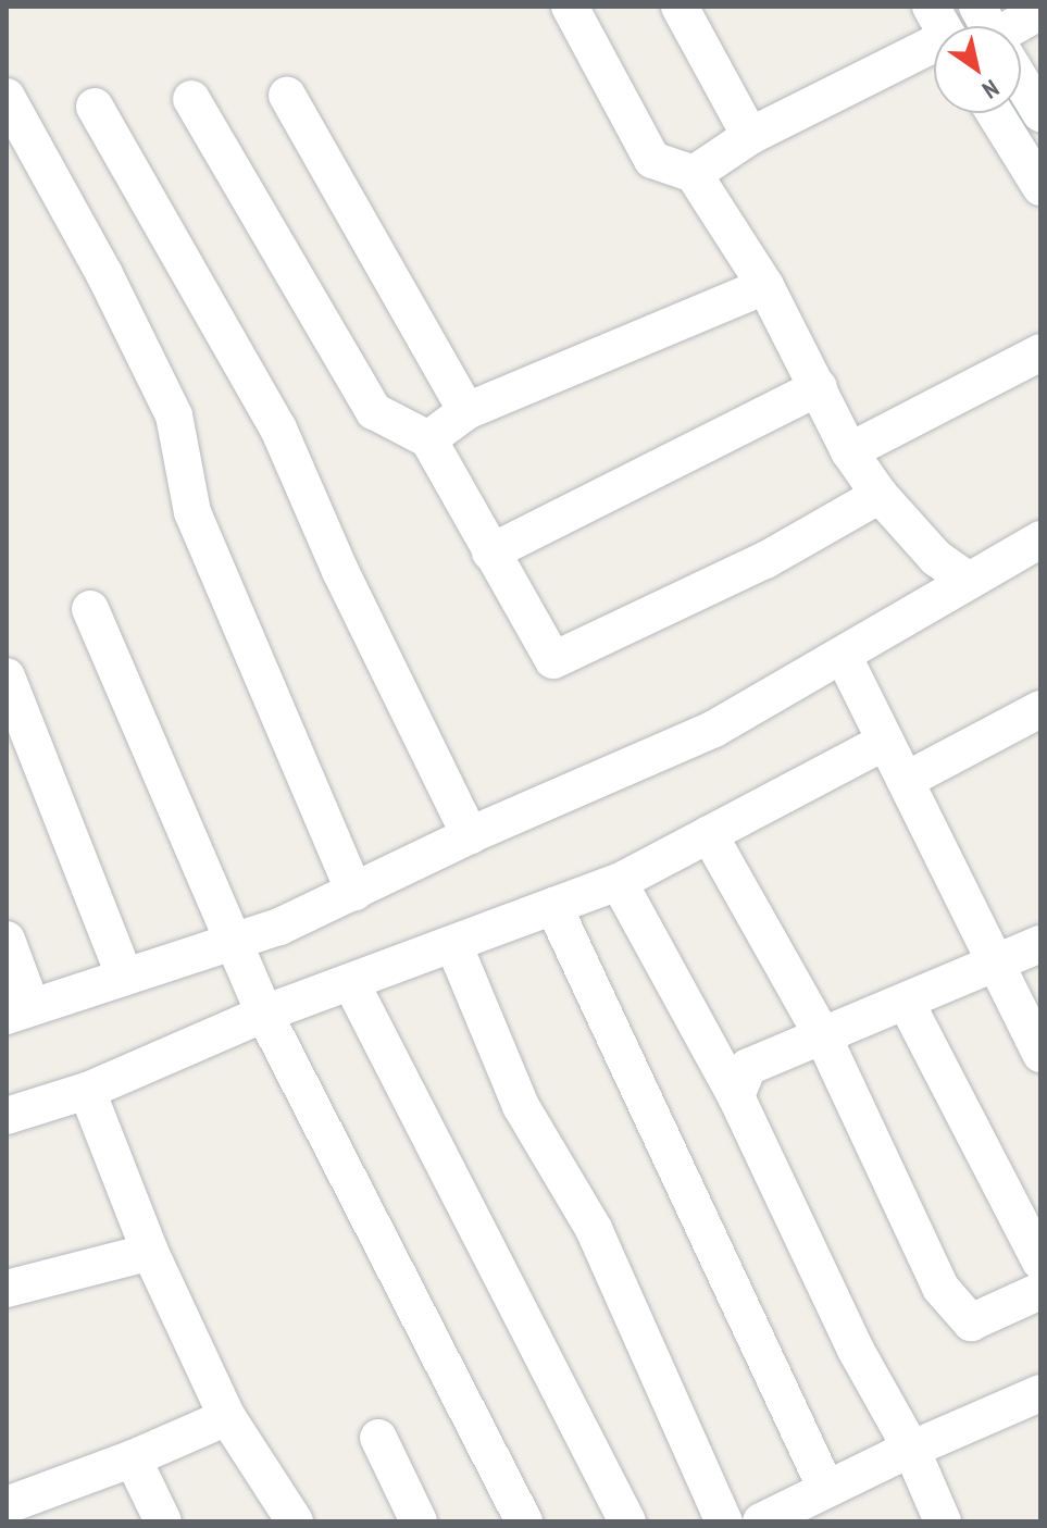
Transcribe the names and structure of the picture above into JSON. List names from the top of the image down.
{
  "north": "bottom right"
}
